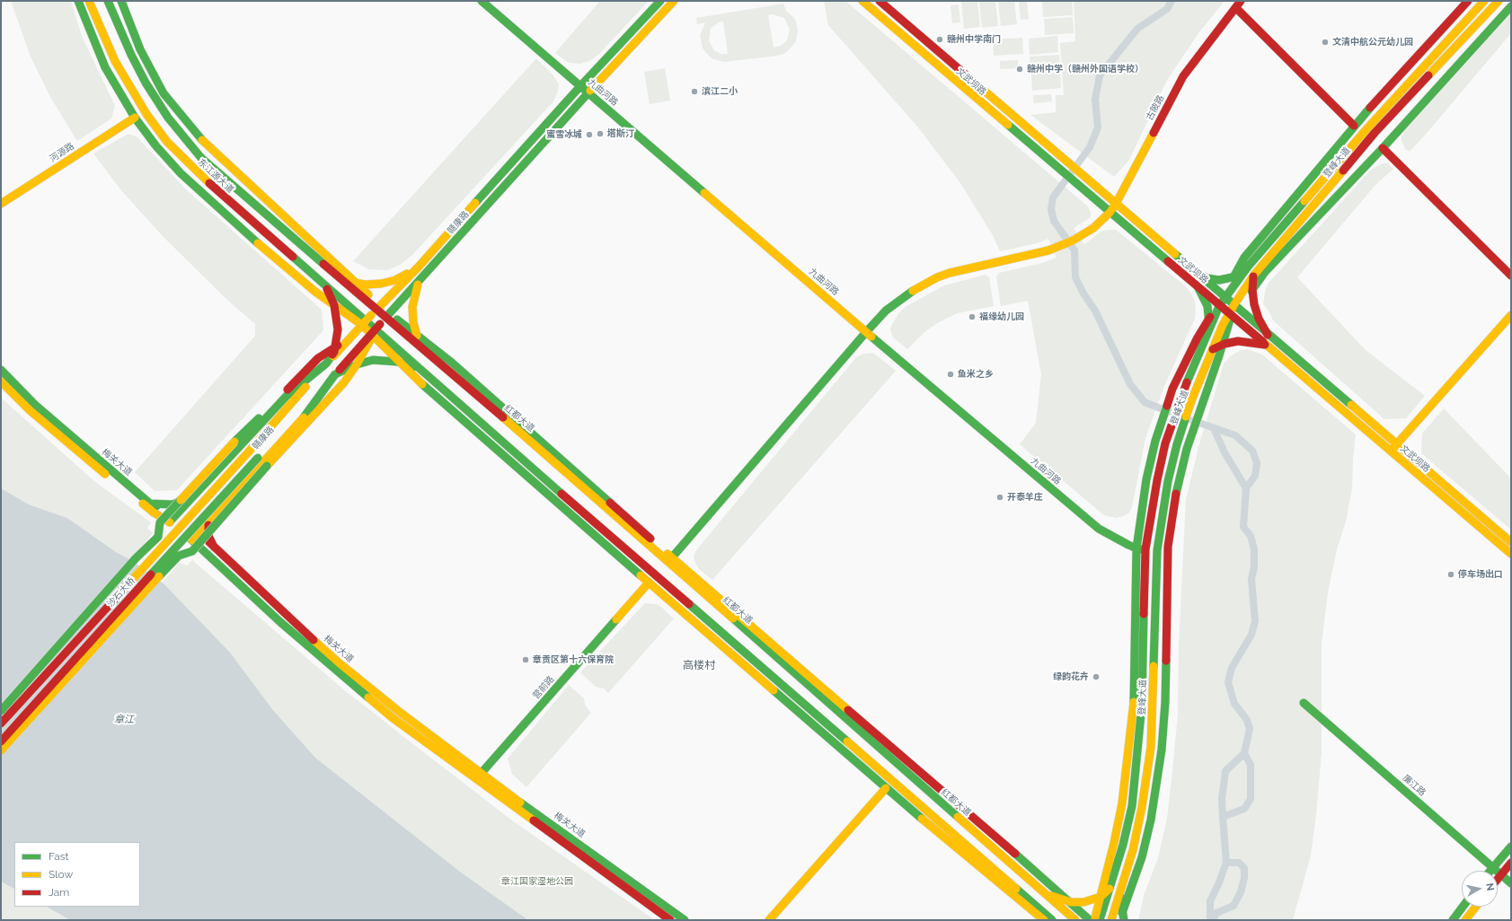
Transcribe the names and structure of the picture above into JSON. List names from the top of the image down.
{
  "streets": {
    "main road": [
      "文武坝路",
      "九曲河路",
      "古陂路",
      "河源路",
      "登峰大道",
      "东江源大道",
      "赣康路",
      "红都大道",
      "梅关大道",
      "沙石大桥",
      "营前路",
      "廉江路"
    ]
  },
  "crossings": [
    ["文武坝路", "古陂路"],
    ["文武坝路", "登峰大道"],
    ["九曲河路", "古陂路"],
    ["九曲河路", "登峰大道"],
    ["九曲河路", "赣康路"],
    ["东江源大道", "赣康路"],
    ["东江源大道", "红都大道"],
    ["赣康路", "红都大道"],
    ["赣康路", "沙石大桥"],
    ["梅关大道", "营前路"]
  ],
  "districts": ["高楼村"],
  "water": ["章江"],
  "parks": ["章江国家湿地公园"],
  "places": [
    "赣州中学南门",
    "文清中航公元幼儿园",
    "赣州中学（赣州外国语学校）",
    "滨江二小",
    "塔斯汀",
    "蜜雪冰城",
    "福缘幼儿园",
    "鱼米之乡",
    "开泰羊庄",
    "停车场出口",
    "章贡区第十六保育院",
    "绿韵花卉"
  ],
  "legend": ["Fast", "Slow", "Jam"],
  "north": "right"
}
